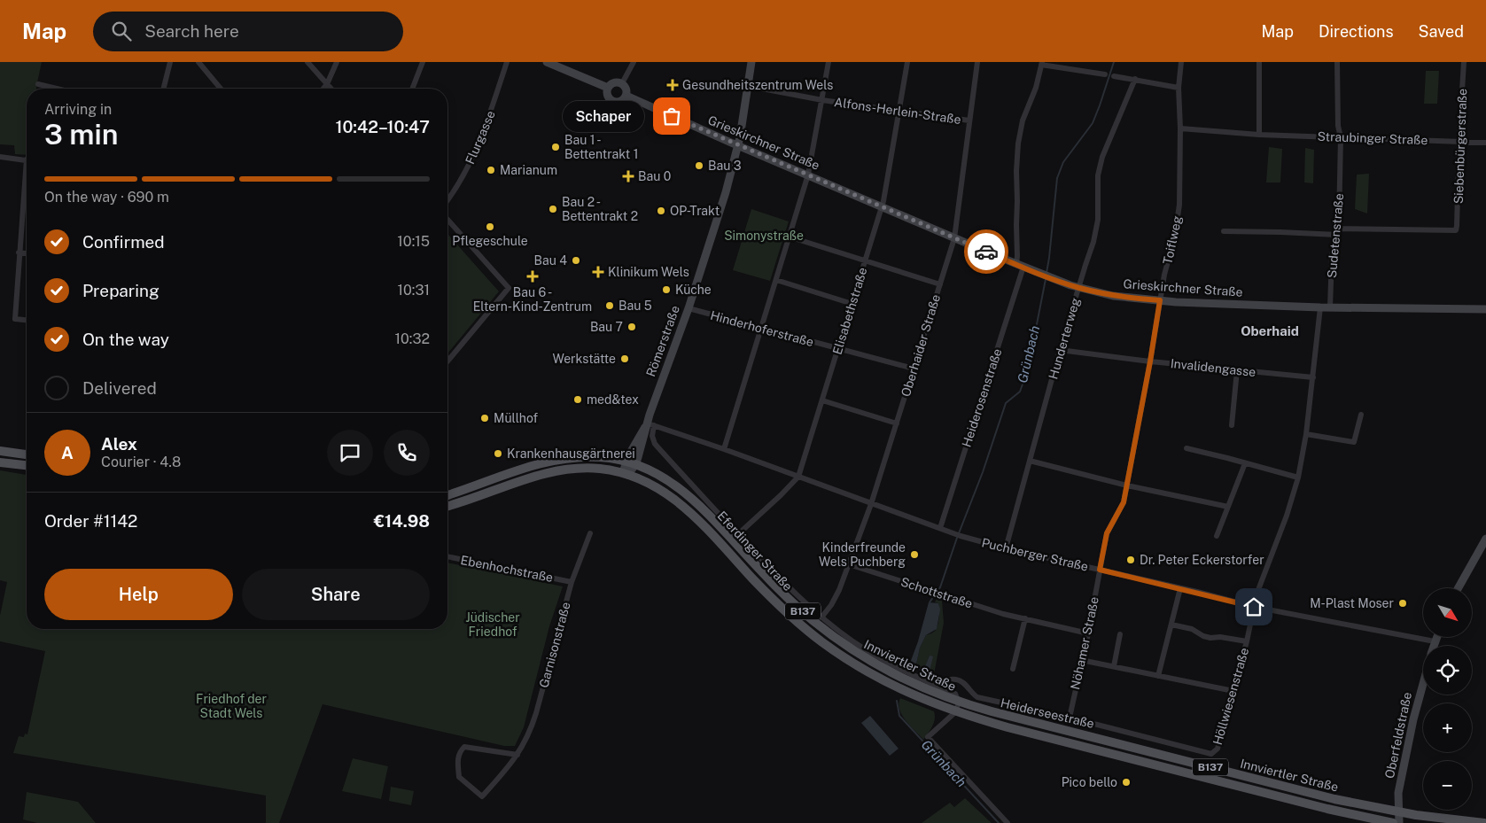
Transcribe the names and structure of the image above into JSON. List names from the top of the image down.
{
  "streets": {
    "main road": [
      "Grieskirchner Straße",
      "Römerstraße",
      "B137",
      "Innviertler Straße",
      "Oberfeldstraße"
    ],
    "street": [
      "Alfons-Herlein-Straße",
      "Flurgasse",
      "Straubinger Straße",
      "Siebenbürgerstraße",
      "Sudetenstraße",
      "Toiflweg",
      "Elisabethstraße",
      "Hinderhoferstraße",
      "Hunderterweg",
      "Oberhaider Straße",
      "Invalidengasse",
      "Heiderosenstraße",
      "Eferdinger Straße",
      "Puchberger Straße",
      "Ebenhochstraße",
      "Schottstraße",
      "Nöhamer Straße",
      "Garnisonstraße",
      "Höllwiesenstraße",
      "Heiderseestraße"
    ]
  },
  "crossings": [
    ["Alfons-Herlein-Straße", "Elisabethstraße"],
    ["Alfons-Herlein-Straße", "Römerstraße"],
    ["Alfons-Herlein-Straße", "Oberhaider Straße"],
    ["Straubinger Straße", "Siebenbürgerstraße"],
    ["Straubinger Straße", "Sudetenstraße"],
    ["Straubinger Straße", "Toiflweg"],
    ["Grieskirchner Straße", "Sudetenstraße"],
    ["Grieskirchner Straße", "Toiflweg"],
    ["Grieskirchner Straße", "Elisabethstraße"],
    ["Grieskirchner Straße", "Hunderterweg"],
    ["Grieskirchner Straße", "Römerstraße"],
    ["Grieskirchner Straße", "Oberhaider Straße"],
    ["Grieskirchner Straße", "Heiderosenstraße"],
    ["Grieskirchner Straße", "Höllwiesenstraße"],
    ["Siebenbürgerstraße", "Sudetenstraße"],
    ["Toiflweg", "Invalidengasse"],
    ["Toiflweg", "Puchberger Straße"],
    ["Toiflweg", "Nöhamer Straße"],
    ["Elisabethstraße", "Hinderhoferstraße"],
    ["Elisabethstraße", "Eferdinger Straße"],
    ["Elisabethstraße", "Puchberger Straße"],
    ["Hinderhoferstraße", "Römerstraße"],
    ["Hinderhoferstraße", "Oberhaider Straße"],
    ["Hunderterweg", "Invalidengasse"],
    ["Hunderterweg", "Puchberger Straße"],
    ["Römerstraße", "Eferdinger Straße"],
    ["Römerstraße", "Puchberger Straße"],
    ["Römerstraße", "Innviertler Straße"],
    ["Oberhaider Straße", "Eferdinger Straße"],
    ["Oberhaider Straße", "Puchberger Straße"],
    ["Oberhaider Straße", "Schottstraße"],
    ["Invalidengasse", "Höllwiesenstraße"],
    ["Heiderosenstraße", "Puchberger Straße"],
    ["Eferdinger Straße", "Puchberger Straße"],
    ["Eferdinger Straße", "Heiderseestraße"],
    ["Puchberger Straße", "Nöhamer Straße"],
    ["Puchberger Straße", "Höllwiesenstraße"],
    ["Puchberger Straße", "Oberfeldstraße"],
    ["Ebenhochstraße", "Garnisonstraße"],
    ["Schottstraße", "Nöhamer Straße"],
    ["Nöhamer Straße", "Heiderseestraße"],
    ["Innviertler Straße", "Oberfeldstraße"],
    ["Höllwiesenstraße", "Heiderseestraße"]
  ],
  "districts": ["Oberhaid"],
  "water": ["Grünbach"],
  "parks": ["Simonystraße", "Jüdischer Friedhof", "Friedhof der Stadt Wels"],
  "places": {
    "health": [
      "Gesundheitszentrum Wels",
      "Bau 0",
      "Klinikum Wels",
      "Bau 6 - Eltern-Kind-Zentrum"
    ],
    "other": [
      "Schaper",
      "Bau 1 - Bettentrakt 1",
      "Bau 3",
      "Marianum",
      "Bau 2 - Bettentrakt 2",
      "OP-Trakt",
      "Pflegeschule",
      "Bau 4",
      "Küche",
      "Bau 5",
      "Bau 7",
      "Werkstätte",
      "med&tex",
      "Müllhof",
      "Krankenhausgärtnerei",
      "Kinderfreunde Wels Puchberg",
      "Dr. Peter Eckerstorfer",
      "M-Plast Moser",
      "Pico bello"
    ]
  },
  "north": "bottom right",
  "page": {
    "header": "Map",
    "search": "Search here",
    "nav": ["Map", "Directions", "Saved"],
    "heading": ["3 min", "Arriving in", "10:42–10:47"],
    "panel": [
      "Alex",
      "Courier · 4.8",
      "Order #1142",
      "€14.98"
    ],
    "bubble": "Schaper",
    "bar": "On the way · 690 m",
    "list": [
      ["Confirmed", "10:15"],
      ["Preparing", "10:31"],
      ["On the way", "10:32"],
      "Delivered"
    ],
    "round": "A",
    "buttons": ["Help", "Share"],
    "map_buttons": ["+", "−"]
  }
}
